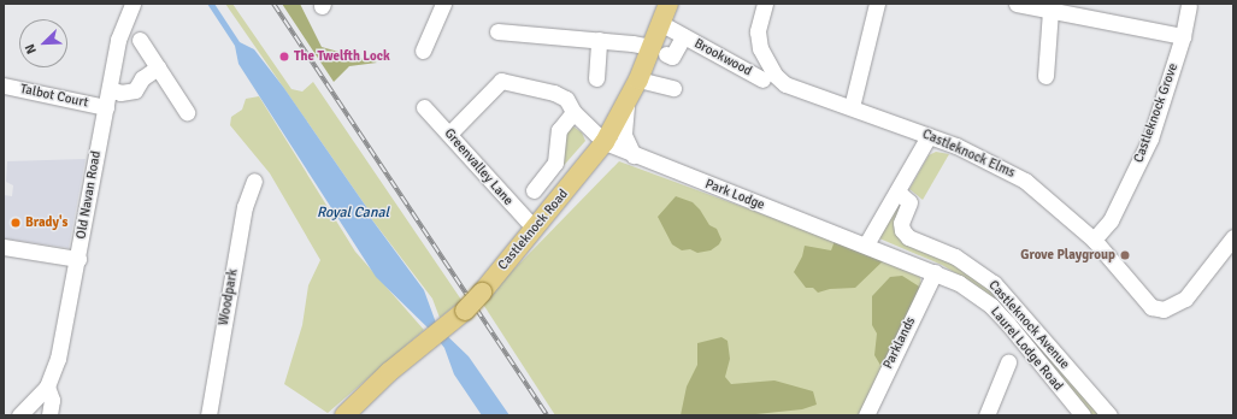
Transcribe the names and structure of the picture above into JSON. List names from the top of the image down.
{
  "streets": {
    "main road": ["Castleknock Road"],
    "street": [
      "Brookwood",
      "Talbot Court",
      "Castleknock Grove",
      "Castleknock Elms",
      "Greenvalley Lane",
      "Old Navan Road",
      "Park Lodge",
      "Woodpark",
      "Castleknock Avenue",
      "Parklands",
      "Laurel Lodge Road"
    ]
  },
  "crossings": [
    ["Brookwood", "Castleknock Road"],
    ["Talbot Court", "Old Navan Road"],
    ["Castleknock Grove", "Castleknock Elms"],
    ["Greenvalley Lane", "Castleknock Road"],
    ["Park Lodge", "Castleknock Road"],
    ["Park Lodge", "Laurel Lodge Road"],
    ["Parklands", "Laurel Lodge Road"]
  ],
  "water": ["Royal Canal"],
  "places": ["The Twelfth Lock", "Brady's", "Grove Playgroup"],
  "north": "bottom left"
}
